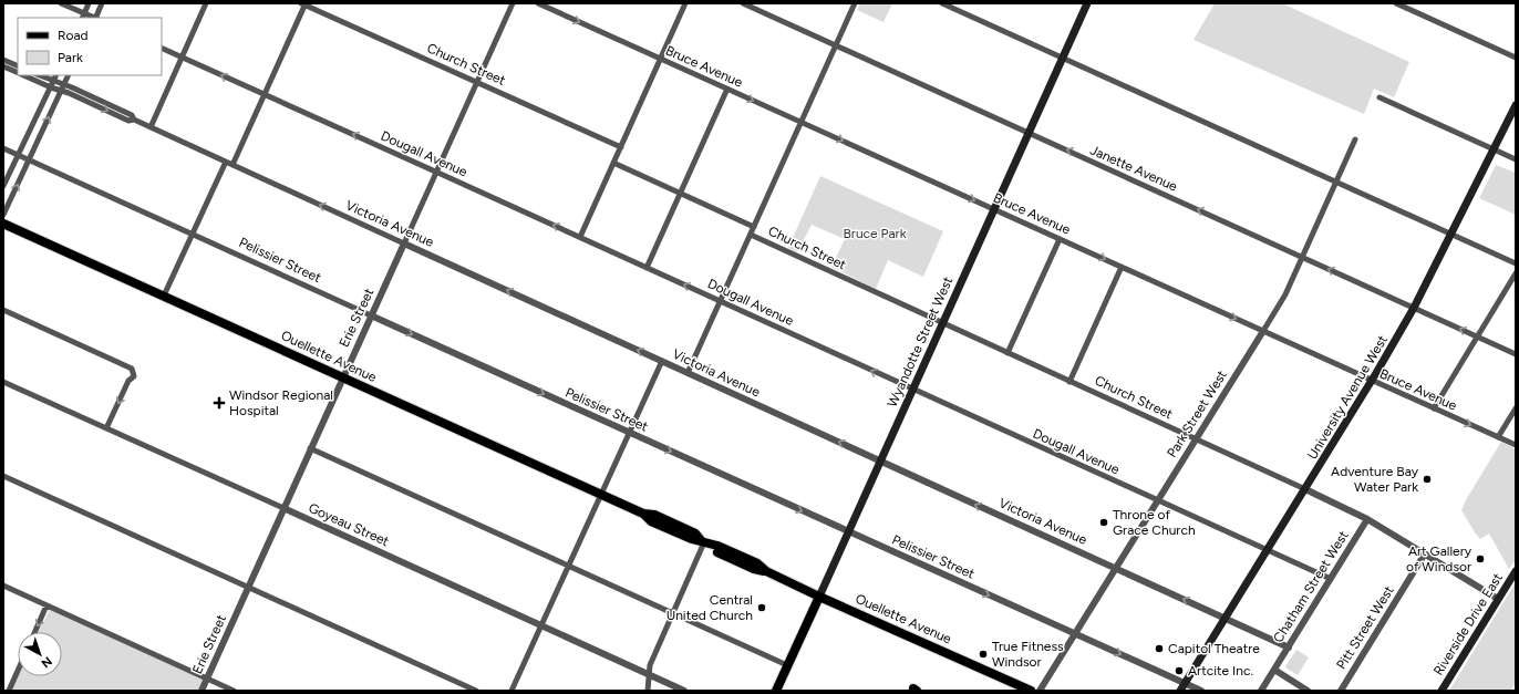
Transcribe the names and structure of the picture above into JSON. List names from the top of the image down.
{
  "streets": {
    "main road": [
      "Wyandotte Street West",
      "Ouellette Avenue",
      "University Avenue West",
      "Riverside Drive East"
    ],
    "street": [
      "Church Street",
      "Bruce Avenue",
      "Dougall Avenue",
      "Janette Avenue",
      "Victoria Avenue",
      "Pelissier Street",
      "Erie Street",
      "Park Street West",
      "Goyeau Street",
      "Chatham Street West",
      "Pitt Street West"
    ]
  },
  "crossings": [
    ["Church Street", "Erie Street"],
    ["Church Street", "Wyandotte Street West"],
    ["Church Street", "University Avenue West"],
    ["Church Street", "Park Street West"],
    ["Church Street", "Chatham Street West"],
    ["Church Street", "Riverside Drive East"],
    ["Church Street", "Pitt Street West"],
    ["Bruce Avenue", "Wyandotte Street West"],
    ["Bruce Avenue", "University Avenue West"],
    ["Bruce Avenue", "Park Street West"],
    ["Dougall Avenue", "Erie Street"],
    ["Dougall Avenue", "Wyandotte Street West"],
    ["Dougall Avenue", "University Avenue West"],
    ["Dougall Avenue", "Park Street West"],
    ["Dougall Avenue", "Chatham Street West"],
    ["Janette Avenue", "Wyandotte Street West"],
    ["Janette Avenue", "University Avenue West"],
    ["Janette Avenue", "Park Street West"],
    ["Victoria Avenue", "Erie Street"],
    ["Victoria Avenue", "Wyandotte Street West"],
    ["Victoria Avenue", "University Avenue West"],
    ["Victoria Avenue", "Park Street West"],
    ["Victoria Avenue", "Chatham Street West"],
    ["Pelissier Street", "Erie Street"],
    ["Pelissier Street", "Wyandotte Street West"],
    ["Pelissier Street", "University Avenue West"],
    ["Pelissier Street", "Park Street West"],
    ["Erie Street", "Ouellette Avenue"],
    ["Erie Street", "Goyeau Street"],
    ["Wyandotte Street West", "Ouellette Avenue"]
  ],
  "one_way": [
    "Bruce Avenue",
    "Dougall Avenue",
    "Janette Avenue",
    "Victoria Avenue",
    "Pelissier Street"
  ],
  "parks": ["Bruce Park"],
  "places": {
    "health": ["Windsor Regional Hospital"],
    "other": [
      "Adventure Bay Water Park",
      "Throne of Grace Church",
      "Art Gallery of Windsor",
      "Central United Church",
      "Capitol Theatre",
      "True Fitness Windsor",
      "Artcite Inc."
    ]
  },
  "legend": ["Road", "Park"],
  "north": "bottom right"
}
